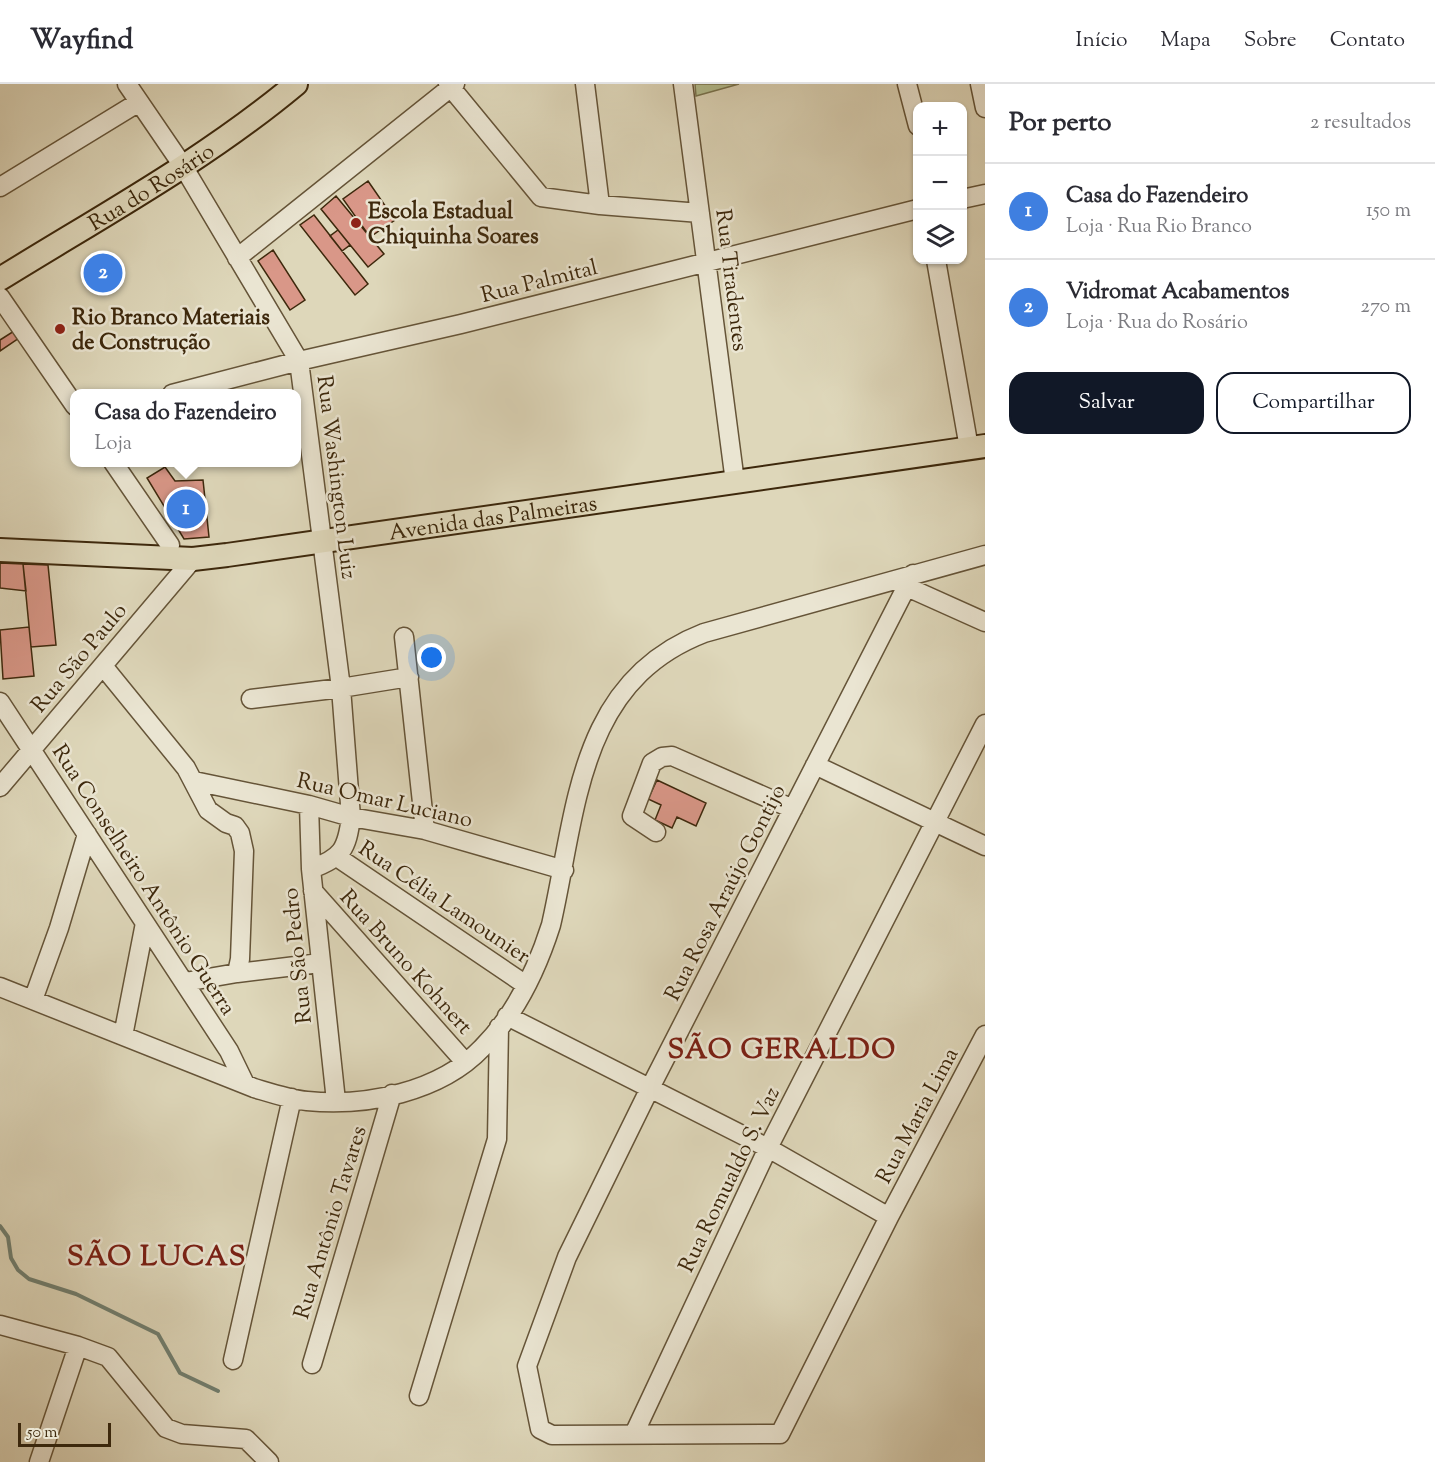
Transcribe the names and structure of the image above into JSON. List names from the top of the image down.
{
  "streets": {
    "main road": ["Rua do Rosário", "Avenida das Palmeiras"],
    "street": [
      "Rua Palmital",
      "Rua Tiradentes",
      "Rua Washington Luiz",
      "Rua São Paulo",
      "Rua Omar Luciano",
      "Rua Conselheiro Antônio Guerra",
      "Rua Rosa Araújo Gontijo",
      "Rua Célia Lamounier",
      "Rua São Pedro",
      "Rua Bruno Kohnert",
      "Rua Maria Lima",
      "Rua Romualdo S. Vaz",
      "Rua Antônio Tavares"
    ]
  },
  "crossings": [
    ["Rua do Rosário", "Rua Washington Luiz"],
    ["Rua Palmital", "Rua Tiradentes"],
    ["Rua Palmital", "Rua Washington Luiz"],
    ["Rua Tiradentes", "Avenida das Palmeiras"],
    ["Rua Washington Luiz", "Avenida das Palmeiras"],
    ["Rua Washington Luiz", "Rua Omar Luciano"],
    ["Rua Washington Luiz", "Rua Célia Lamounier"],
    ["Avenida das Palmeiras", "Rua São Paulo"],
    ["Rua São Paulo", "Rua Conselheiro Antônio Guerra"],
    ["Rua Omar Luciano", "Rua São Pedro"],
    ["Rua Rosa Araújo Gontijo", "Rua Maria Lima"],
    ["Rua Rosa Araújo Gontijo", "Rua Romualdo S. Vaz"],
    ["Rua São Pedro", "Rua Bruno Kohnert"],
    ["Rua Maria Lima", "Rua Romualdo S. Vaz"]
  ],
  "districts": ["SÃO GERALDO", "SÃO LUCAS"],
  "places": ["Escola Estadual Chiquinha Soares", "Rio Branco Materiais de Construção"],
  "scale_bar": "50 m",
  "page": {
    "header": "Wayfind",
    "nav": [
      "Início",
      "Mapa",
      "Sobre",
      "Contato"
    ],
    "heading": ["Por perto", "2 resultados"],
    "map_buttons": ["+", "−"],
    "list": [
      {
        "mark": "1",
        "name": "Casa do Fazendeiro",
        "note": "Loja · Rua Rio Branco",
        "value": "150 m"
      },
      {
        "mark": "2",
        "name": "Vidromat Acabamentos",
        "note": "Loja · Rua do Rosário",
        "value": "270 m"
      }
    ],
    "pins": ["2", "1"],
    "buttons": ["Salvar", "Compartilhar"],
    "popup": ["Casa do Fazendeiro", "Loja"],
    "scale": "50 m"
  }
}
